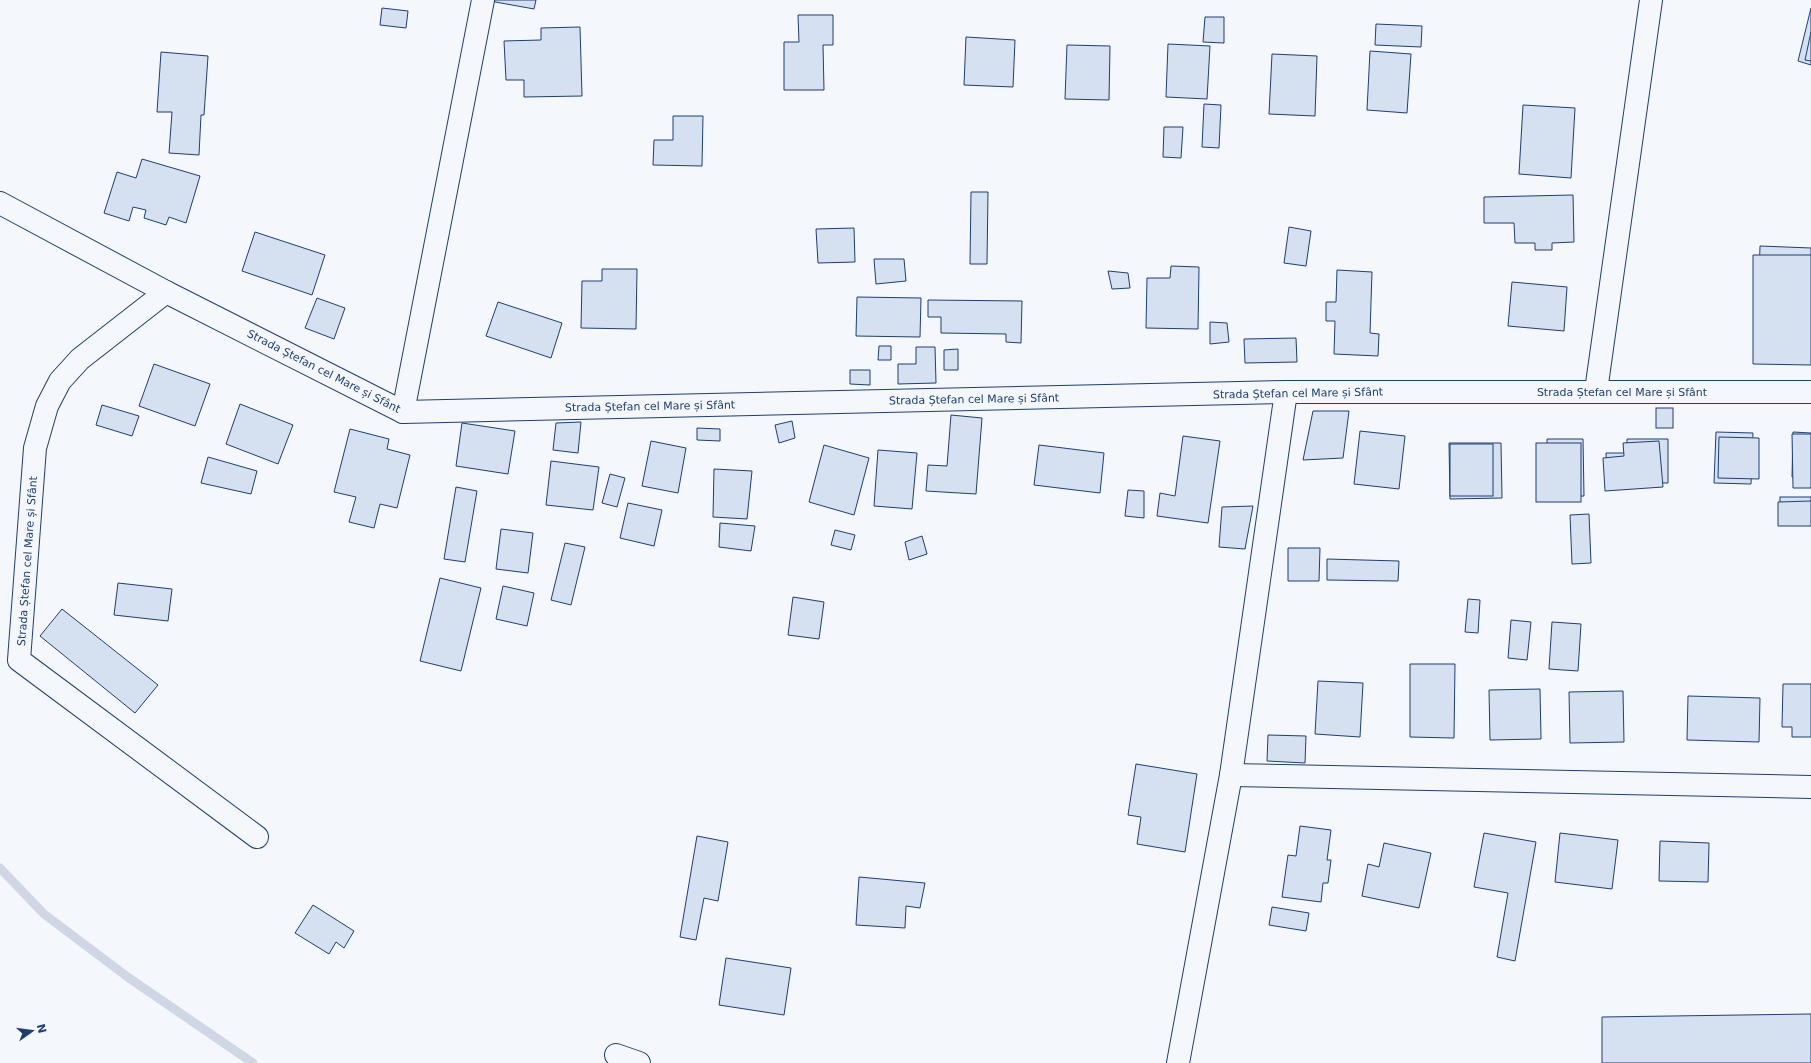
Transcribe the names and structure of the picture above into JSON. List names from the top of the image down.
{
  "streets": {
    "street": ["Strada Ștefan cel Mare și Sfânt"]
  },
  "north": "right"
}
